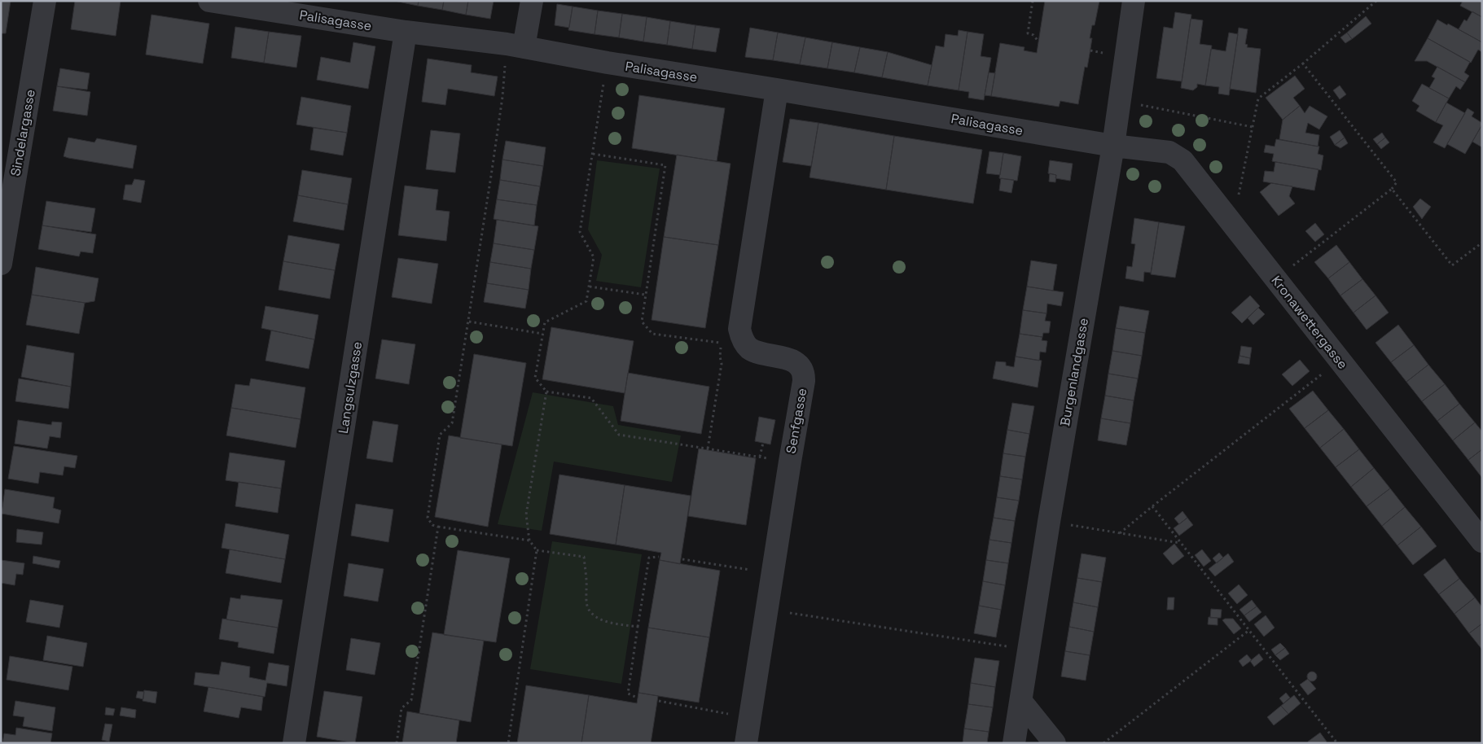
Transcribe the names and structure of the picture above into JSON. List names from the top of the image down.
{
  "streets": {
    "street": [
      "Palisagasse",
      "Sindelargasse",
      "Kronawettergasse",
      "Burgenlandgasse",
      "Langsulzgasse",
      "Senfgasse"
    ]
  },
  "crossings": [
    ["Palisagasse", "Kronawettergasse"],
    ["Palisagasse", "Burgenlandgasse"],
    ["Palisagasse", "Langsulzgasse"],
    ["Palisagasse", "Senfgasse"],
    ["Kronawettergasse", "Burgenlandgasse"]
  ]
}
